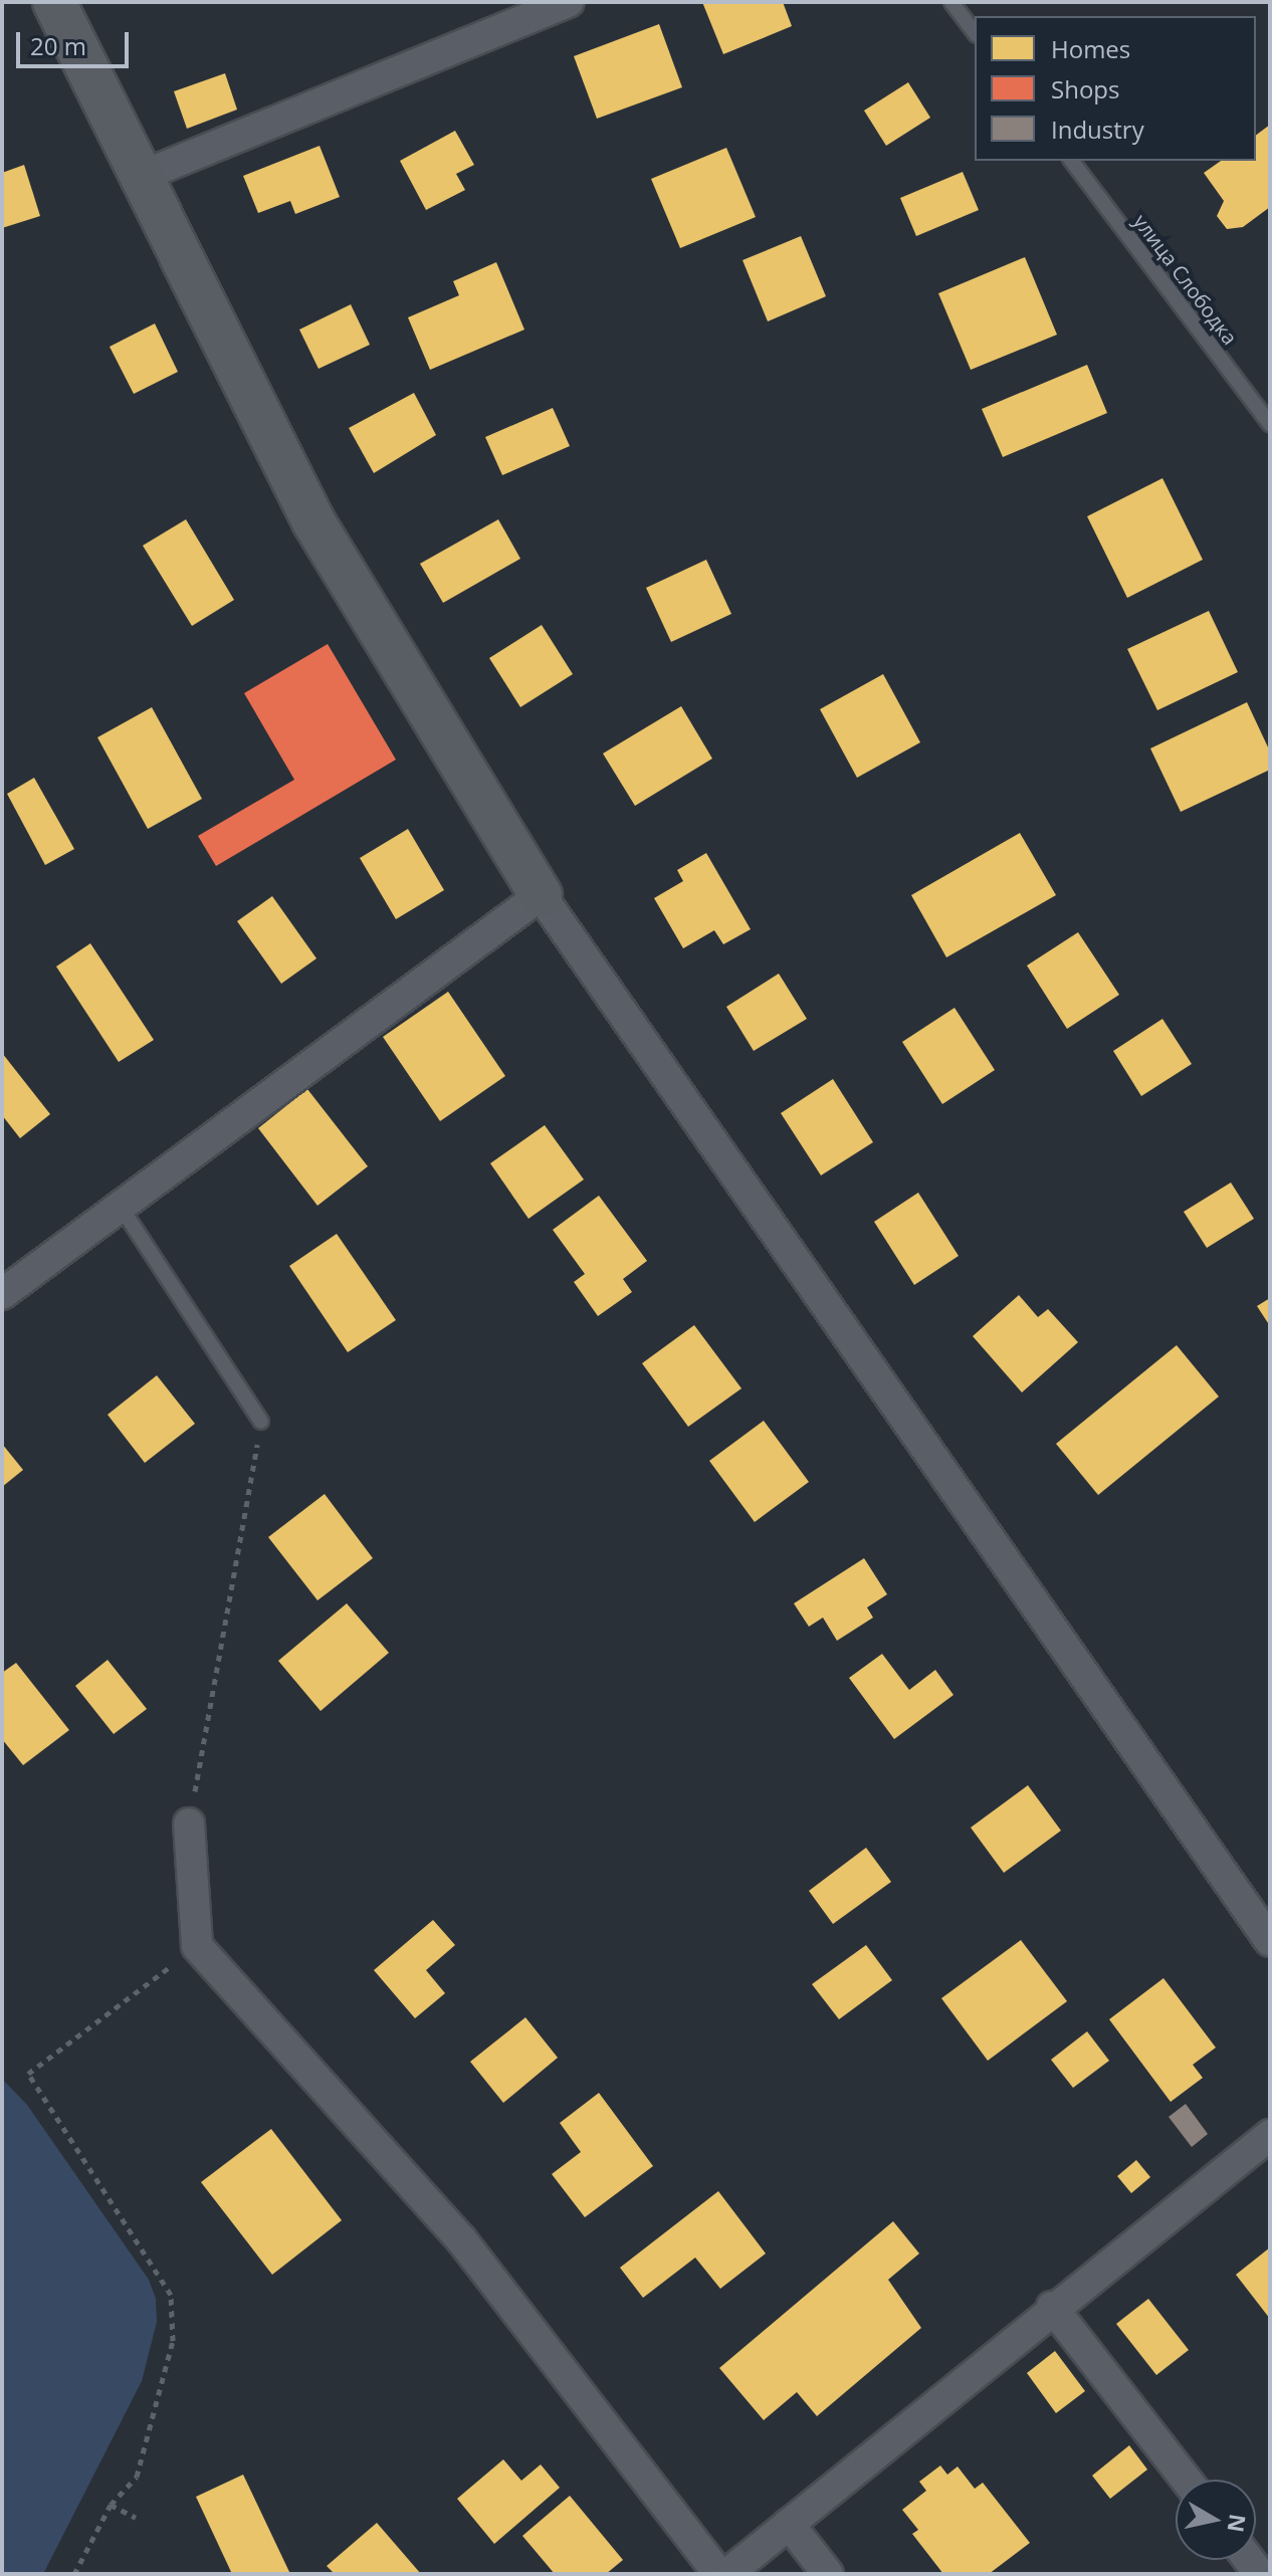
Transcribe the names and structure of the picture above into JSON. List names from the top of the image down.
{
  "streets": {
    "lane": ["улица Слободка"]
  },
  "legend": ["Homes", "Shops", "Industry"],
  "scale_bar": "20 m",
  "north": "right"
}
